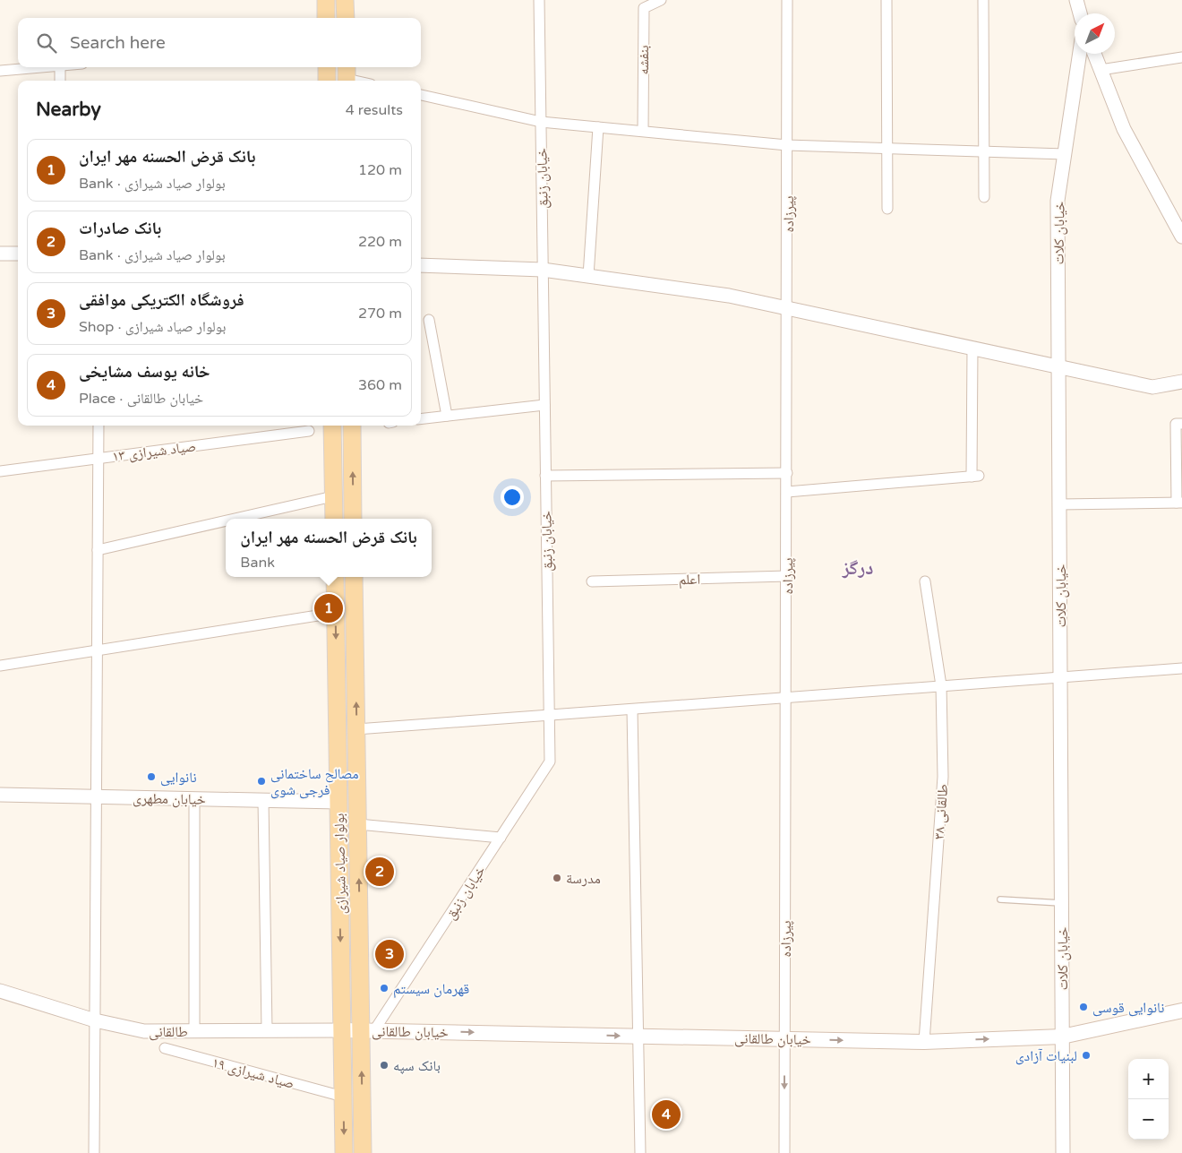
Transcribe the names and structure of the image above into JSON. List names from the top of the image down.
{
  "streets": {
    "main road": ["بولوار صیاد شیرازی", "خیابان طالقانی"],
    "street": [
      "بنفشه",
      "خیابان زنبق",
      "پیرزاده",
      "خیابان کلات",
      "صیاد شیرازی ۱۳",
      "اعلم",
      "خیابان مطهری",
      "طالقانی ۳۸",
      "طالقانی",
      "صیاد شیرازی ۱۹"
    ]
  },
  "crossings": [
    ["خیابان زنبق", "بولوار صیاد شیرازی"],
    ["خیابان زنبق", "خیابان طالقانی"],
    ["پیرزاده", "اعلم"],
    ["پیرزاده", "خیابان طالقانی"],
    ["خیابان کلات", "خیابان طالقانی"],
    ["خیابان مطهری", "بولوار صیاد شیرازی"],
    ["طالقانی ۳۸", "خیابان طالقانی"],
    ["بولوار صیاد شیرازی", "طالقانی"],
    ["بولوار صیاد شیرازی", "خیابان طالقانی"],
    ["بولوار صیاد شیرازی", "صیاد شیرازی ۱۹"],
    ["طالقانی", "خیابان طالقانی"]
  ],
  "one_way": ["خیابان طالقانی"],
  "districts": ["درگز"],
  "places": [
    "نانوایی",
    "مصالح ساختمانی فرجی شوی",
    "مدرسة",
    "قهرمان سیستم",
    "نانوایی قوسی",
    "لبنیات آزادی",
    "بانک سپه"
  ],
  "north": "top right",
  "page": {
    "search": "Search here",
    "heading": ["Nearby", "4 results"],
    "list": [
      {
        "mark": "1",
        "name": "بانک قرض الحسنه مهر ایران",
        "note": "Bank · بولوار صیاد شیرازی",
        "value": "120 m"
      },
      {
        "mark": "2",
        "name": "بانک صادرات",
        "note": "Bank · بولوار صیاد شیرازی",
        "value": "220 m"
      },
      {
        "mark": "3",
        "name": "فروشگاه الکتریکی موافقی",
        "note": "Shop · بولوار صیاد شیرازی",
        "value": "270 m"
      },
      {
        "mark": "4",
        "name": "خانه یوسف مشایخی",
        "note": "Place · خیابان طالقانی",
        "value": "360 m"
      }
    ],
    "popup": ["بانک قرض الحسنه مهر ایران", "Bank"],
    "pins": [
      "1",
      "2",
      "3",
      "4"
    ],
    "map_buttons": ["+", "−"]
  }
}
